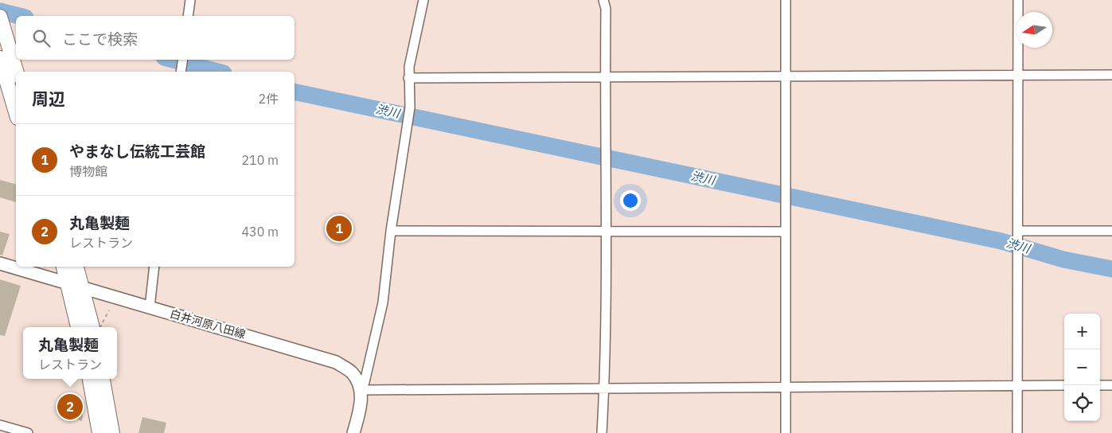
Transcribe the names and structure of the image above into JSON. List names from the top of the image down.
{
  "streets": {
    "main road": ["白井河原八田線"]
  },
  "water": ["渋川"],
  "north": "left",
  "page": {
    "search": "ここで検索",
    "heading": ["周辺", "2件"],
    "list": [
      {
        "mark": "1",
        "name": "やまなし伝統工芸館",
        "note": "博物館",
        "value": "210 m"
      },
      {
        "mark": "2",
        "name": "丸亀製麺",
        "note": "レストラン",
        "value": "430 m"
      }
    ],
    "pins": ["1", "2"],
    "map_buttons": ["+", "−"],
    "popup": ["丸亀製麺", "レストラン"]
  }
}
